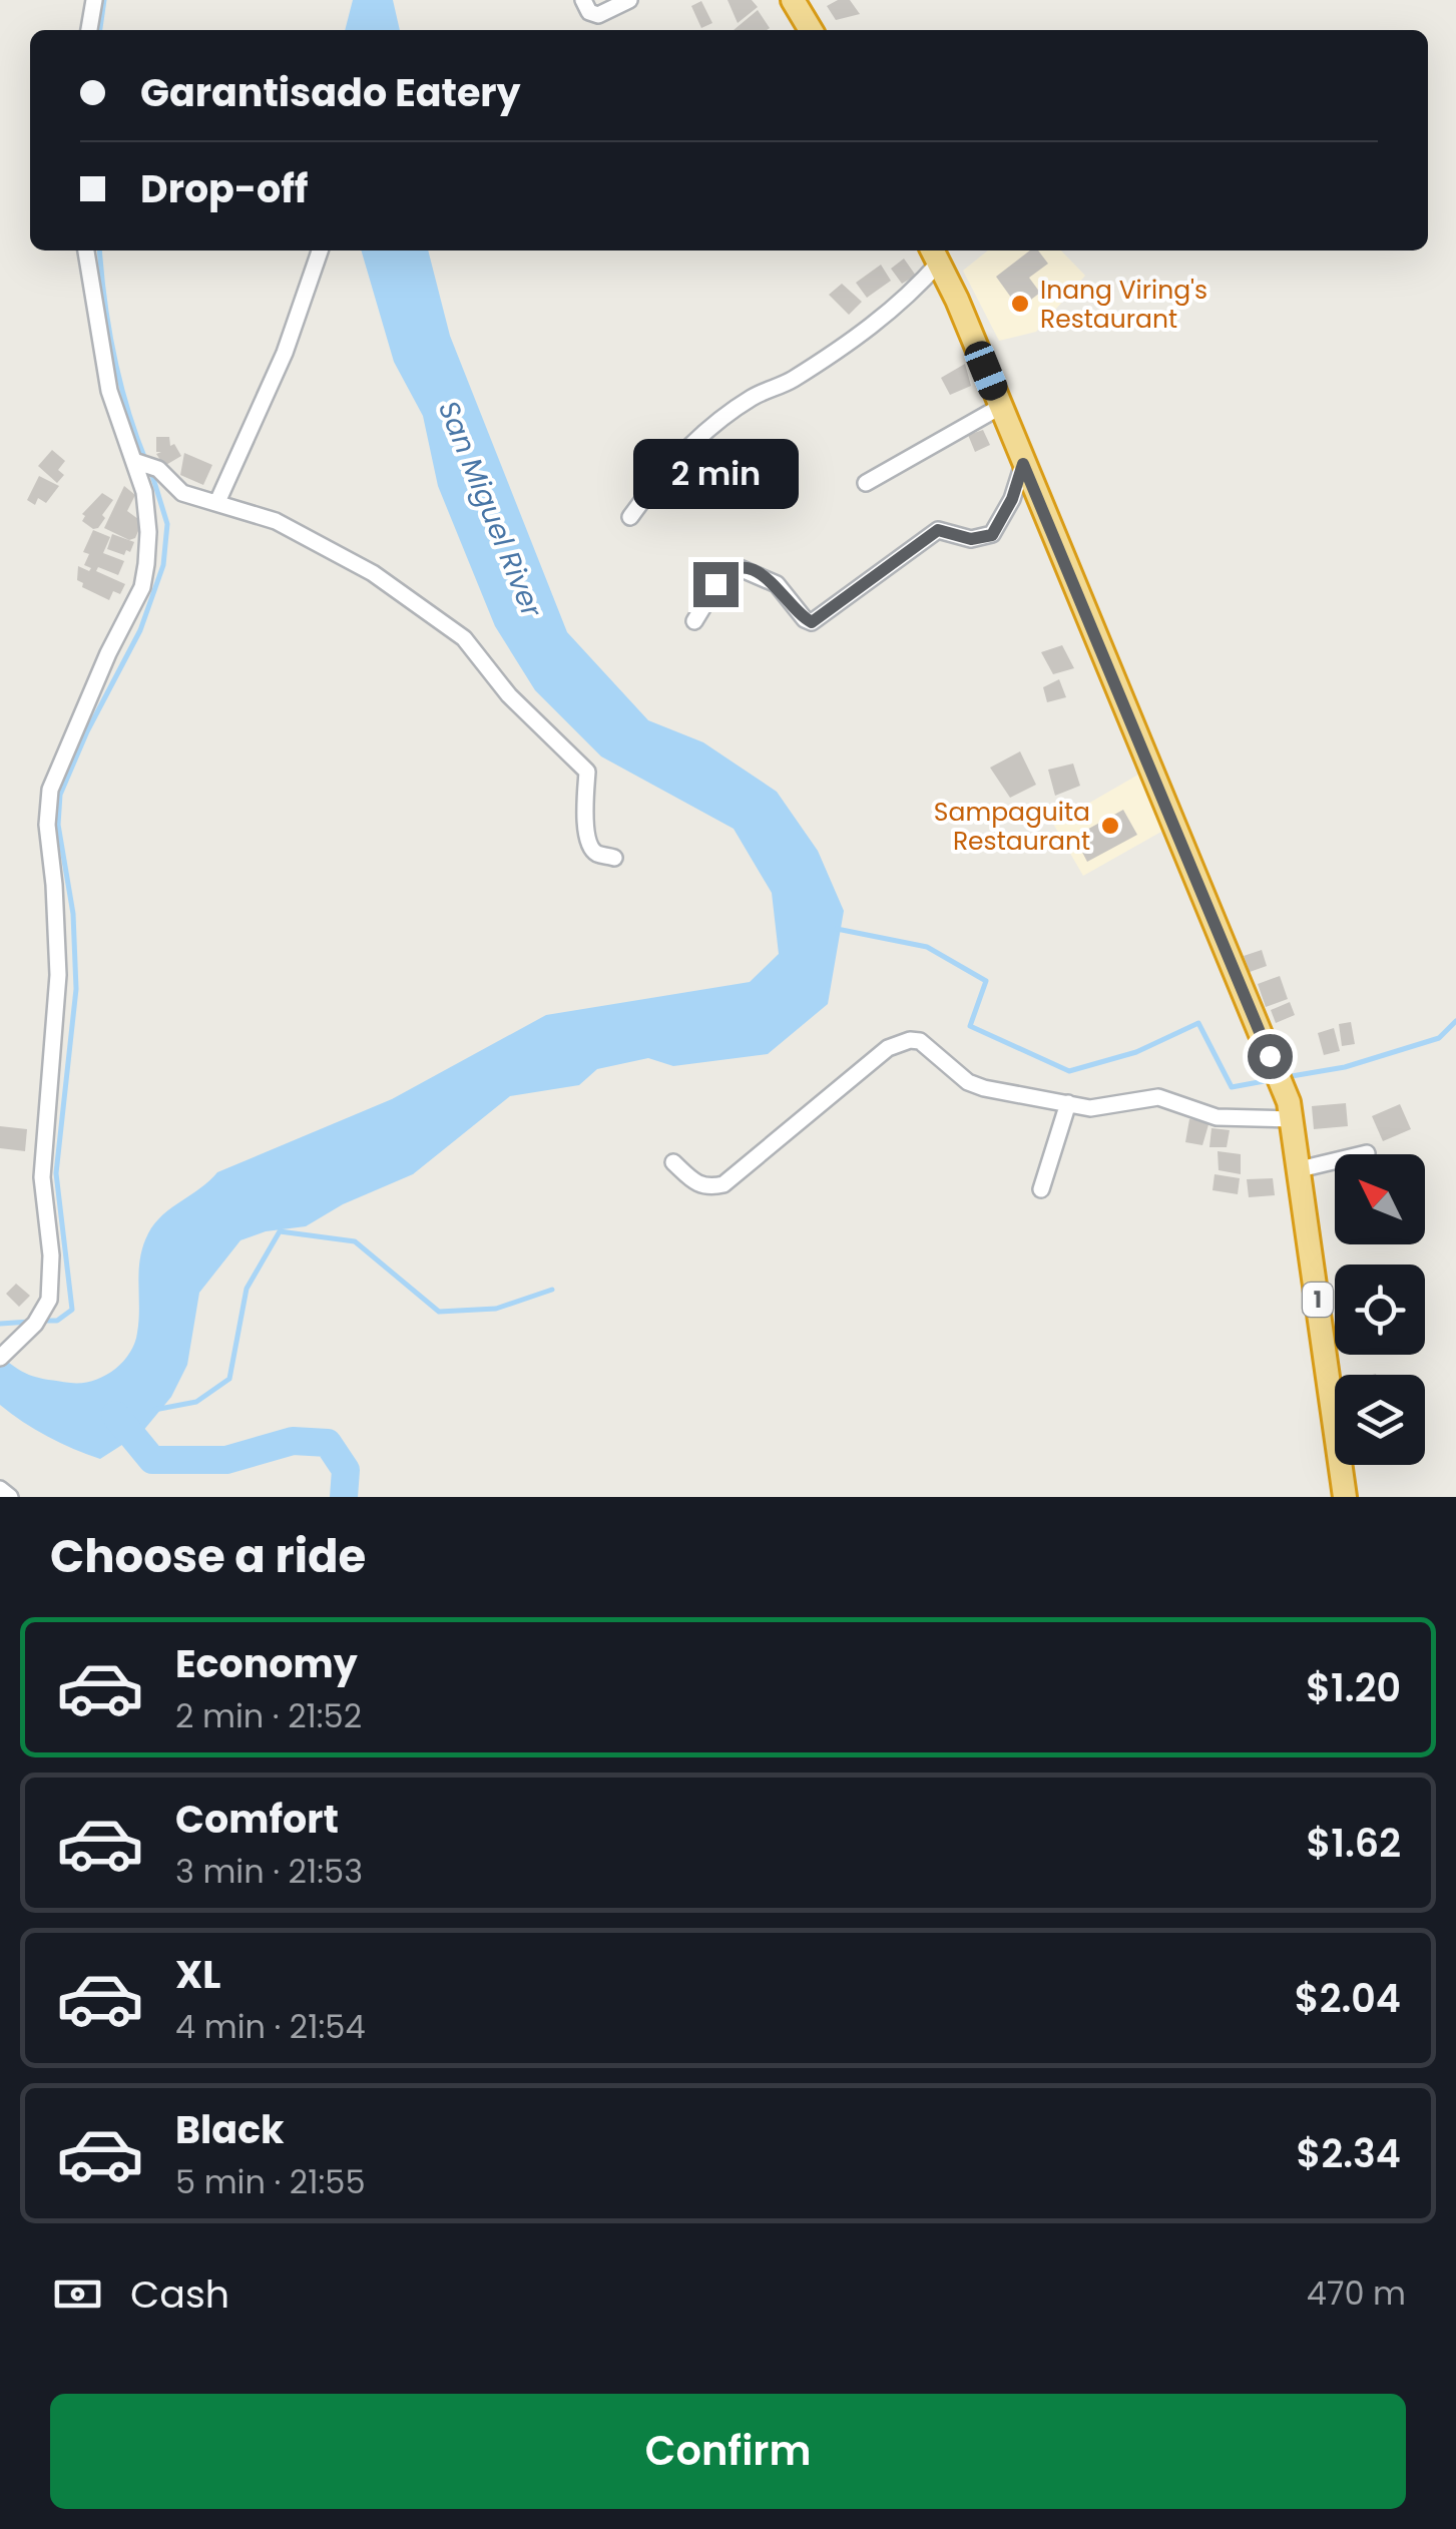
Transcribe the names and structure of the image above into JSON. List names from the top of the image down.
{
  "streets": {
    "highway": ["1"]
  },
  "water": ["San Miguel River"],
  "places": ["Inang Viring's Restaurant", "Sampaguita Restaurant"],
  "north": "top left",
  "page": {
    "banner": ["Garantisado Eatery", "Drop-off"],
    "bubble": "2 min",
    "heading": "Choose a ride",
    "list": [
      {
        "name": "Economy",
        "note": "2 min · 21:52",
        "value": "$1.20"
      },
      {
        "name": "Comfort",
        "note": "3 min · 21:53",
        "value": "$1.62"
      },
      {
        "name": "XL",
        "note": "4 min · 21:54",
        "value": "$2.04"
      },
      {
        "name": "Black",
        "note": "5 min · 21:55",
        "value": "$2.34"
      }
    ],
    "pay": ["Cash", "470 m"],
    "buttons": "Confirm"
  }
}
